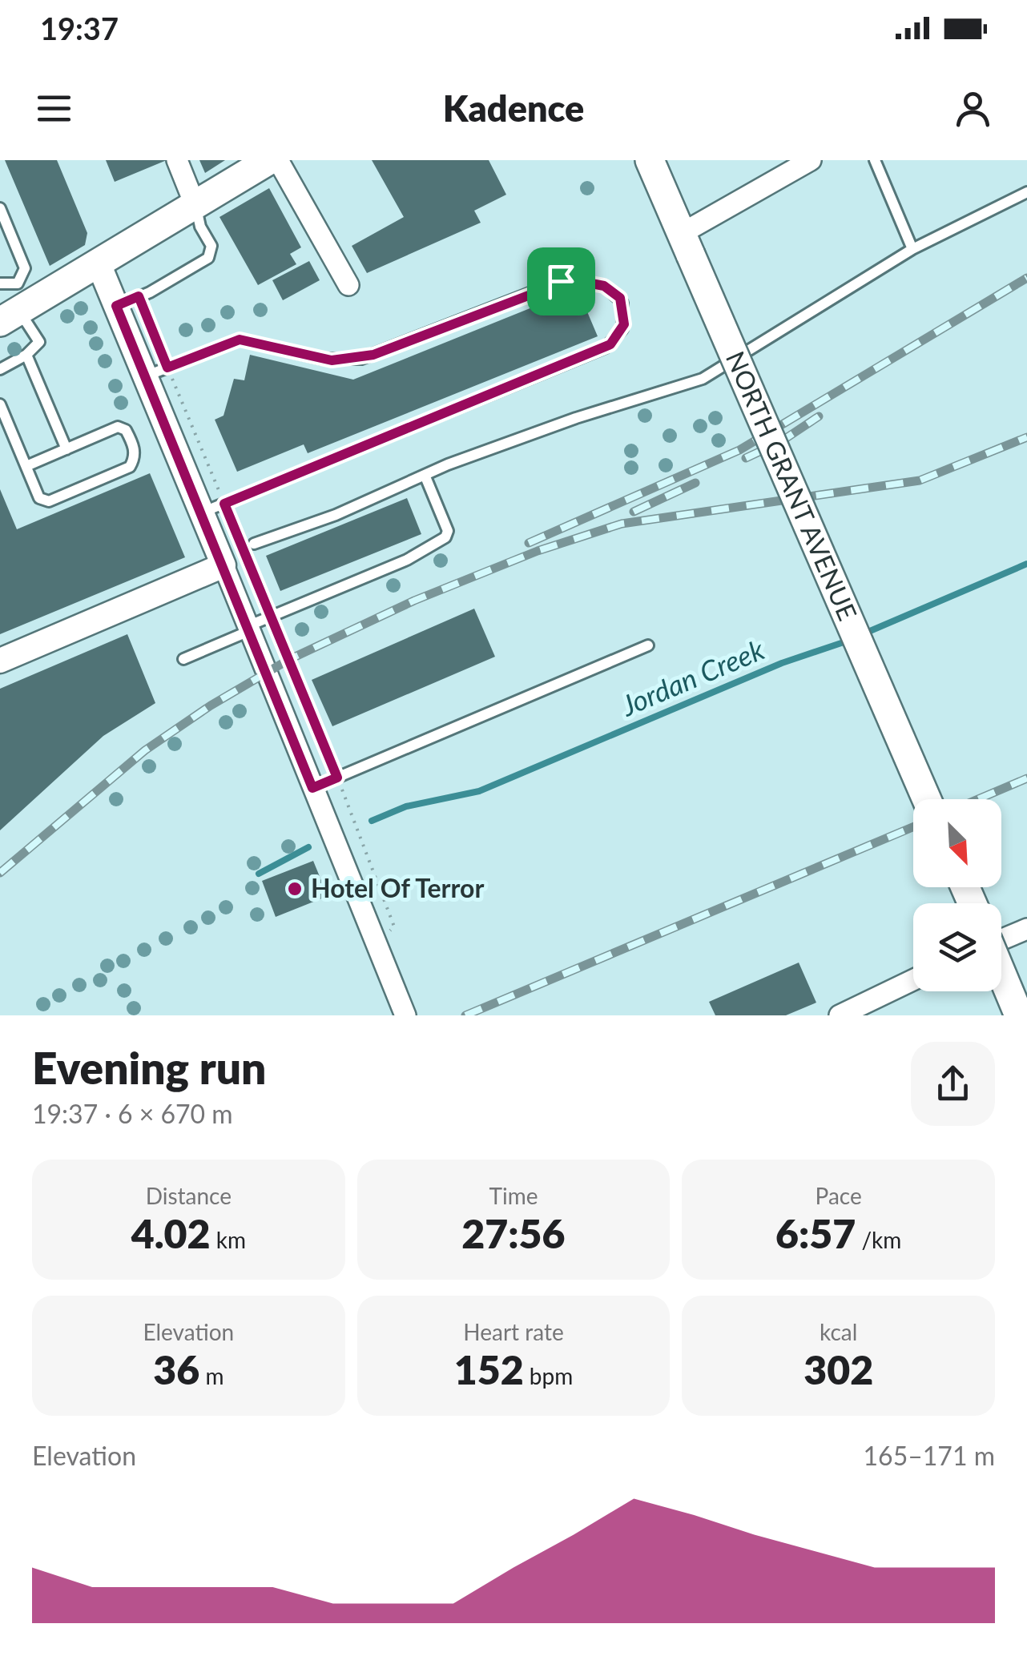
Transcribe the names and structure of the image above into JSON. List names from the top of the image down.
{
  "streets": {
    "main road": ["NORTH GRANT AVENUE"]
  },
  "water": ["Jordan Creek"],
  "places": ["Hotel Of Terror"],
  "north": "bottom right",
  "page": {
    "status": "19:37",
    "header": "Kadence",
    "heading": ["Evening run", "19:37 · 6 × 670 m"],
    "stats": [
      ["Distance", "4.02 km"],
      ["Time", "27:56"],
      ["Pace", "6:57 /km"],
      ["Elevation", "36 m"],
      ["Heart rate", "152 bpm"],
      ["kcal", "302"]
    ],
    "chart": ["Elevation", "165–171 m"]
  }
}
